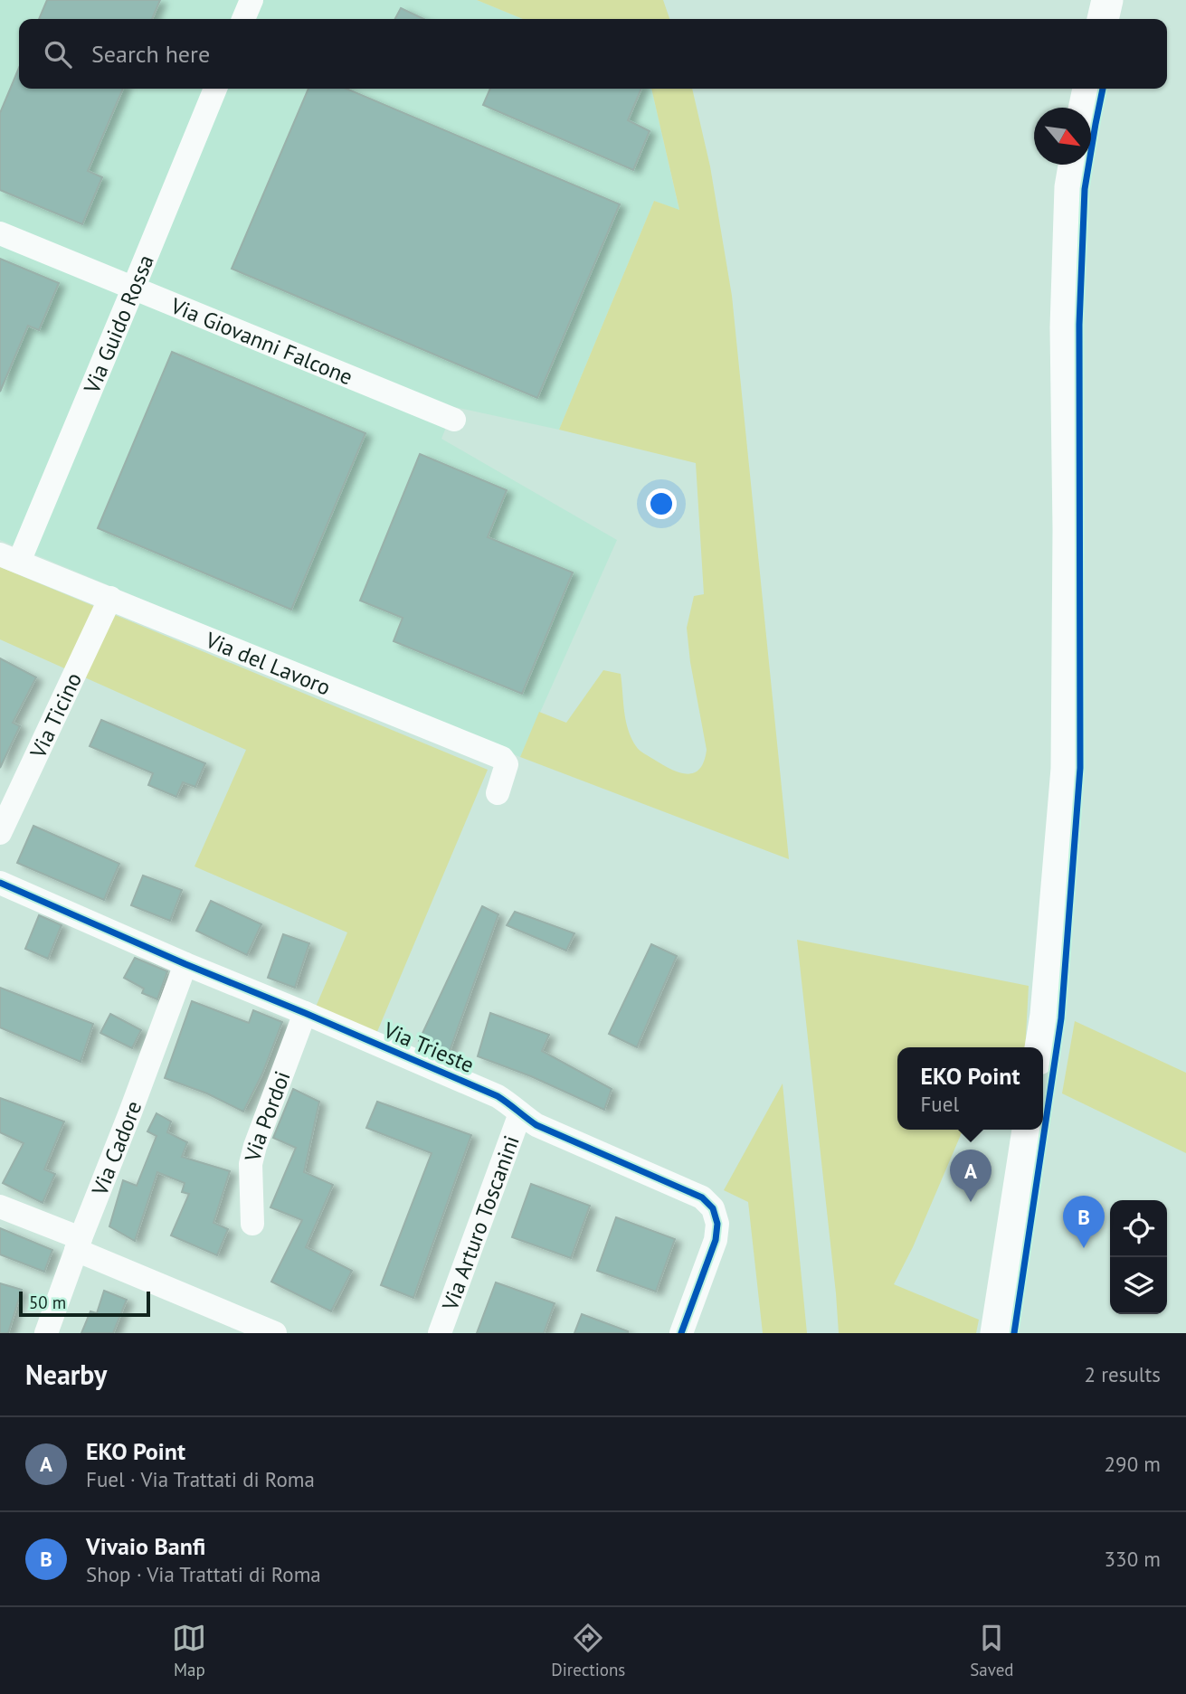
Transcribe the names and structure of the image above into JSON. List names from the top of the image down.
{
  "streets": {
    "street": [
      "Via Guido Rossa",
      "Via Giovanni Falcone",
      "Via del Lavoro",
      "Via Ticino",
      "Via Trieste",
      "Via Pordoi",
      "Via Cadore",
      "Via Arturo Toscanini"
    ]
  },
  "crossings": [
    ["Via Guido Rossa", "Via Giovanni Falcone"],
    ["Via Guido Rossa", "Via del Lavoro"],
    ["Via del Lavoro", "Via Ticino"],
    ["Via Trieste", "Via Pordoi"],
    ["Via Trieste", "Via Cadore"],
    ["Via Trieste", "Via Arturo Toscanini"]
  ],
  "scale_bar": "50 m",
  "north": "bottom right",
  "page": {
    "search": "Search here",
    "popup": ["EKO Point", "Fuel"],
    "pins": ["A", "B"],
    "scale": "50 m",
    "heading": ["Nearby", "2 results"],
    "list": [
      {
        "mark": "A",
        "name": "EKO Point",
        "note": "Fuel · Via Trattati di Roma",
        "value": "290 m"
      },
      {
        "mark": "B",
        "name": "Vivaio Banfi",
        "note": "Shop · Via Trattati di Roma",
        "value": "330 m"
      }
    ],
    "nav": ["Map", "Directions", "Saved"]
  }
}
